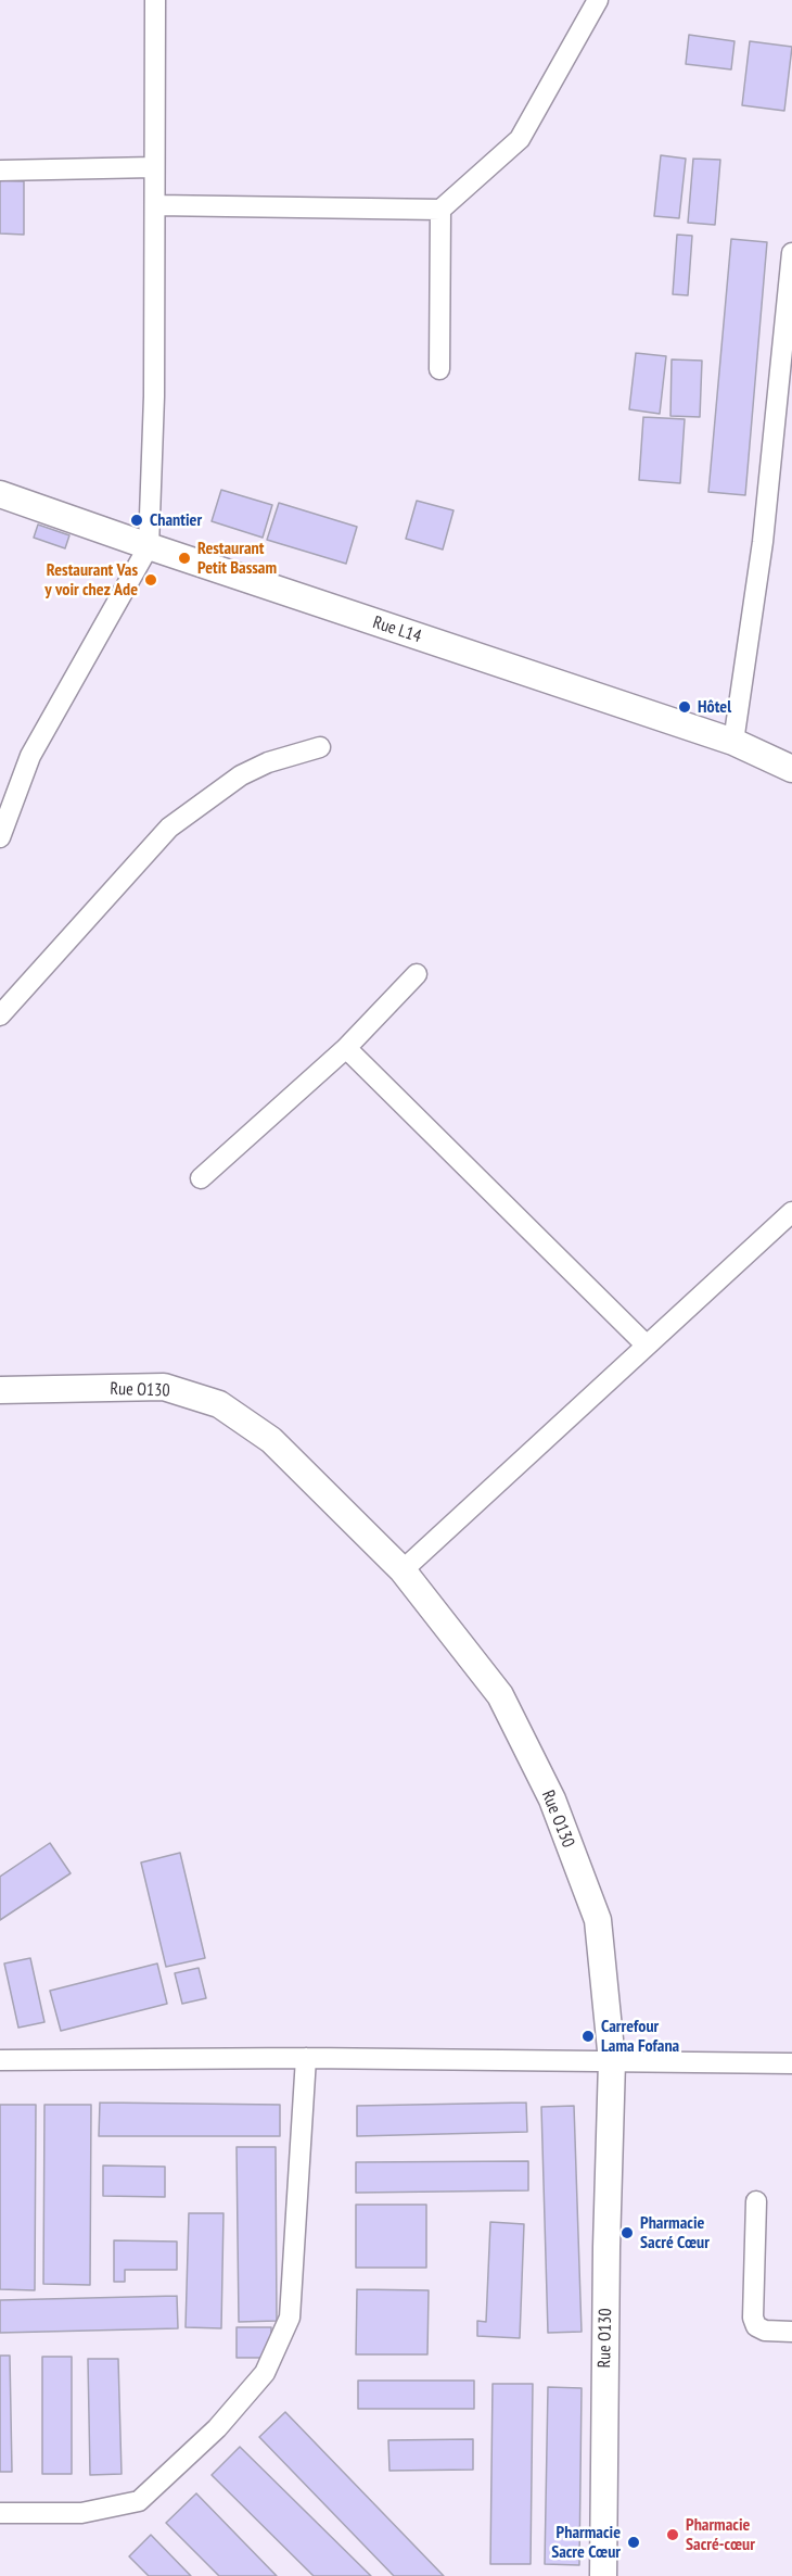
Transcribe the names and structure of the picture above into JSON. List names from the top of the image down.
{
  "streets": {
    "street": ["Rue L14", "Rue O130"]
  },
  "places": [
    "Chantier",
    "Restaurant Petit Bassam",
    "Restaurant Vas y voir chez Ade",
    "Hôtel",
    "Carrefour Lama Fofana",
    "Pharmacie Sacré Cœur",
    "Pharmacie Sacré-cœur",
    "Pharmacie Sacre Cœur"
  ]
}
